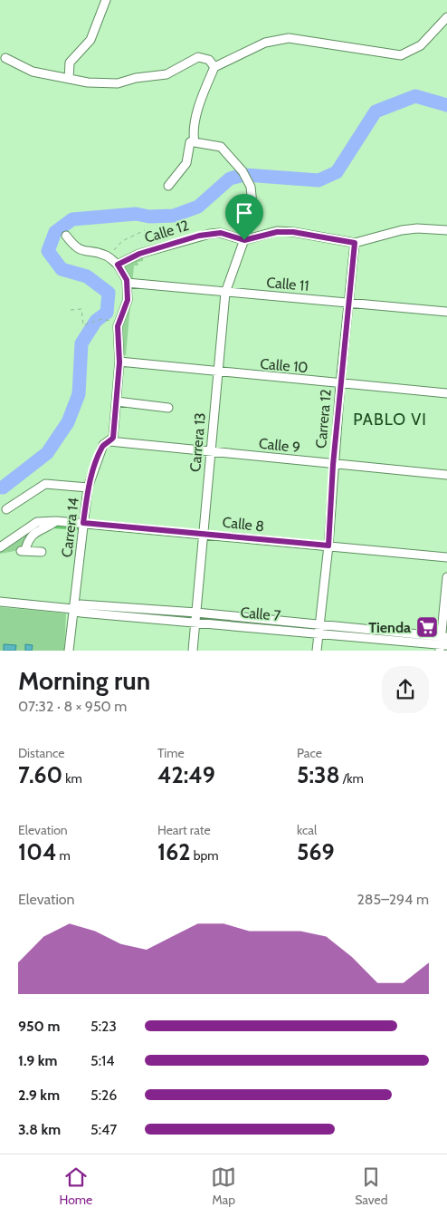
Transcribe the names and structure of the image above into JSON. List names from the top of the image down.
{
  "streets": {
    "street": [
      "Calle 12",
      "Calle 11",
      "Calle 10",
      "Carrera 12",
      "Carrera 13",
      "Calle 9",
      "Calle 8",
      "Carrera 14",
      "Calle 7"
    ]
  },
  "crossings": [
    ["Calle 12", "Carrera 13"],
    ["Calle 11", "Carrera 12"],
    ["Calle 11", "Carrera 13"],
    ["Calle 11", "Carrera 14"],
    ["Calle 10", "Carrera 12"],
    ["Calle 10", "Carrera 13"],
    ["Calle 10", "Carrera 14"],
    ["Carrera 12", "Calle 9"],
    ["Carrera 12", "Calle 8"],
    ["Carrera 12", "Calle 7"],
    ["Carrera 13", "Calle 9"],
    ["Carrera 13", "Calle 8"],
    ["Carrera 13", "Calle 7"],
    ["Calle 9", "Carrera 14"],
    ["Calle 8", "Carrera 14"],
    ["Carrera 14", "Calle 7"]
  ],
  "districts": ["PABLO VI"],
  "places": {
    "supermarket": ["Tienda"]
  },
  "page": {
    "heading": ["Morning run", "07:32 · 8 × 950 m"],
    "stats": [
      ["Distance", "7.60 km"],
      ["Time", "42:49"],
      ["Pace", "5:38 /km"],
      ["Elevation", "104 m"],
      ["Heart rate", "162 bpm"],
      ["kcal", "569"]
    ],
    "chart": ["Elevation", "285–294 m"],
    "list": [
      {
        "name": "950 m",
        "note": "5:23"
      },
      {
        "name": "1.9 km",
        "note": "5:14"
      },
      {
        "name": "2.9 km",
        "note": "5:26"
      },
      {
        "name": "3.8 km",
        "note": "5:47"
      }
    ],
    "tabs": ["Home", "Map", "Saved"]
  }
}
